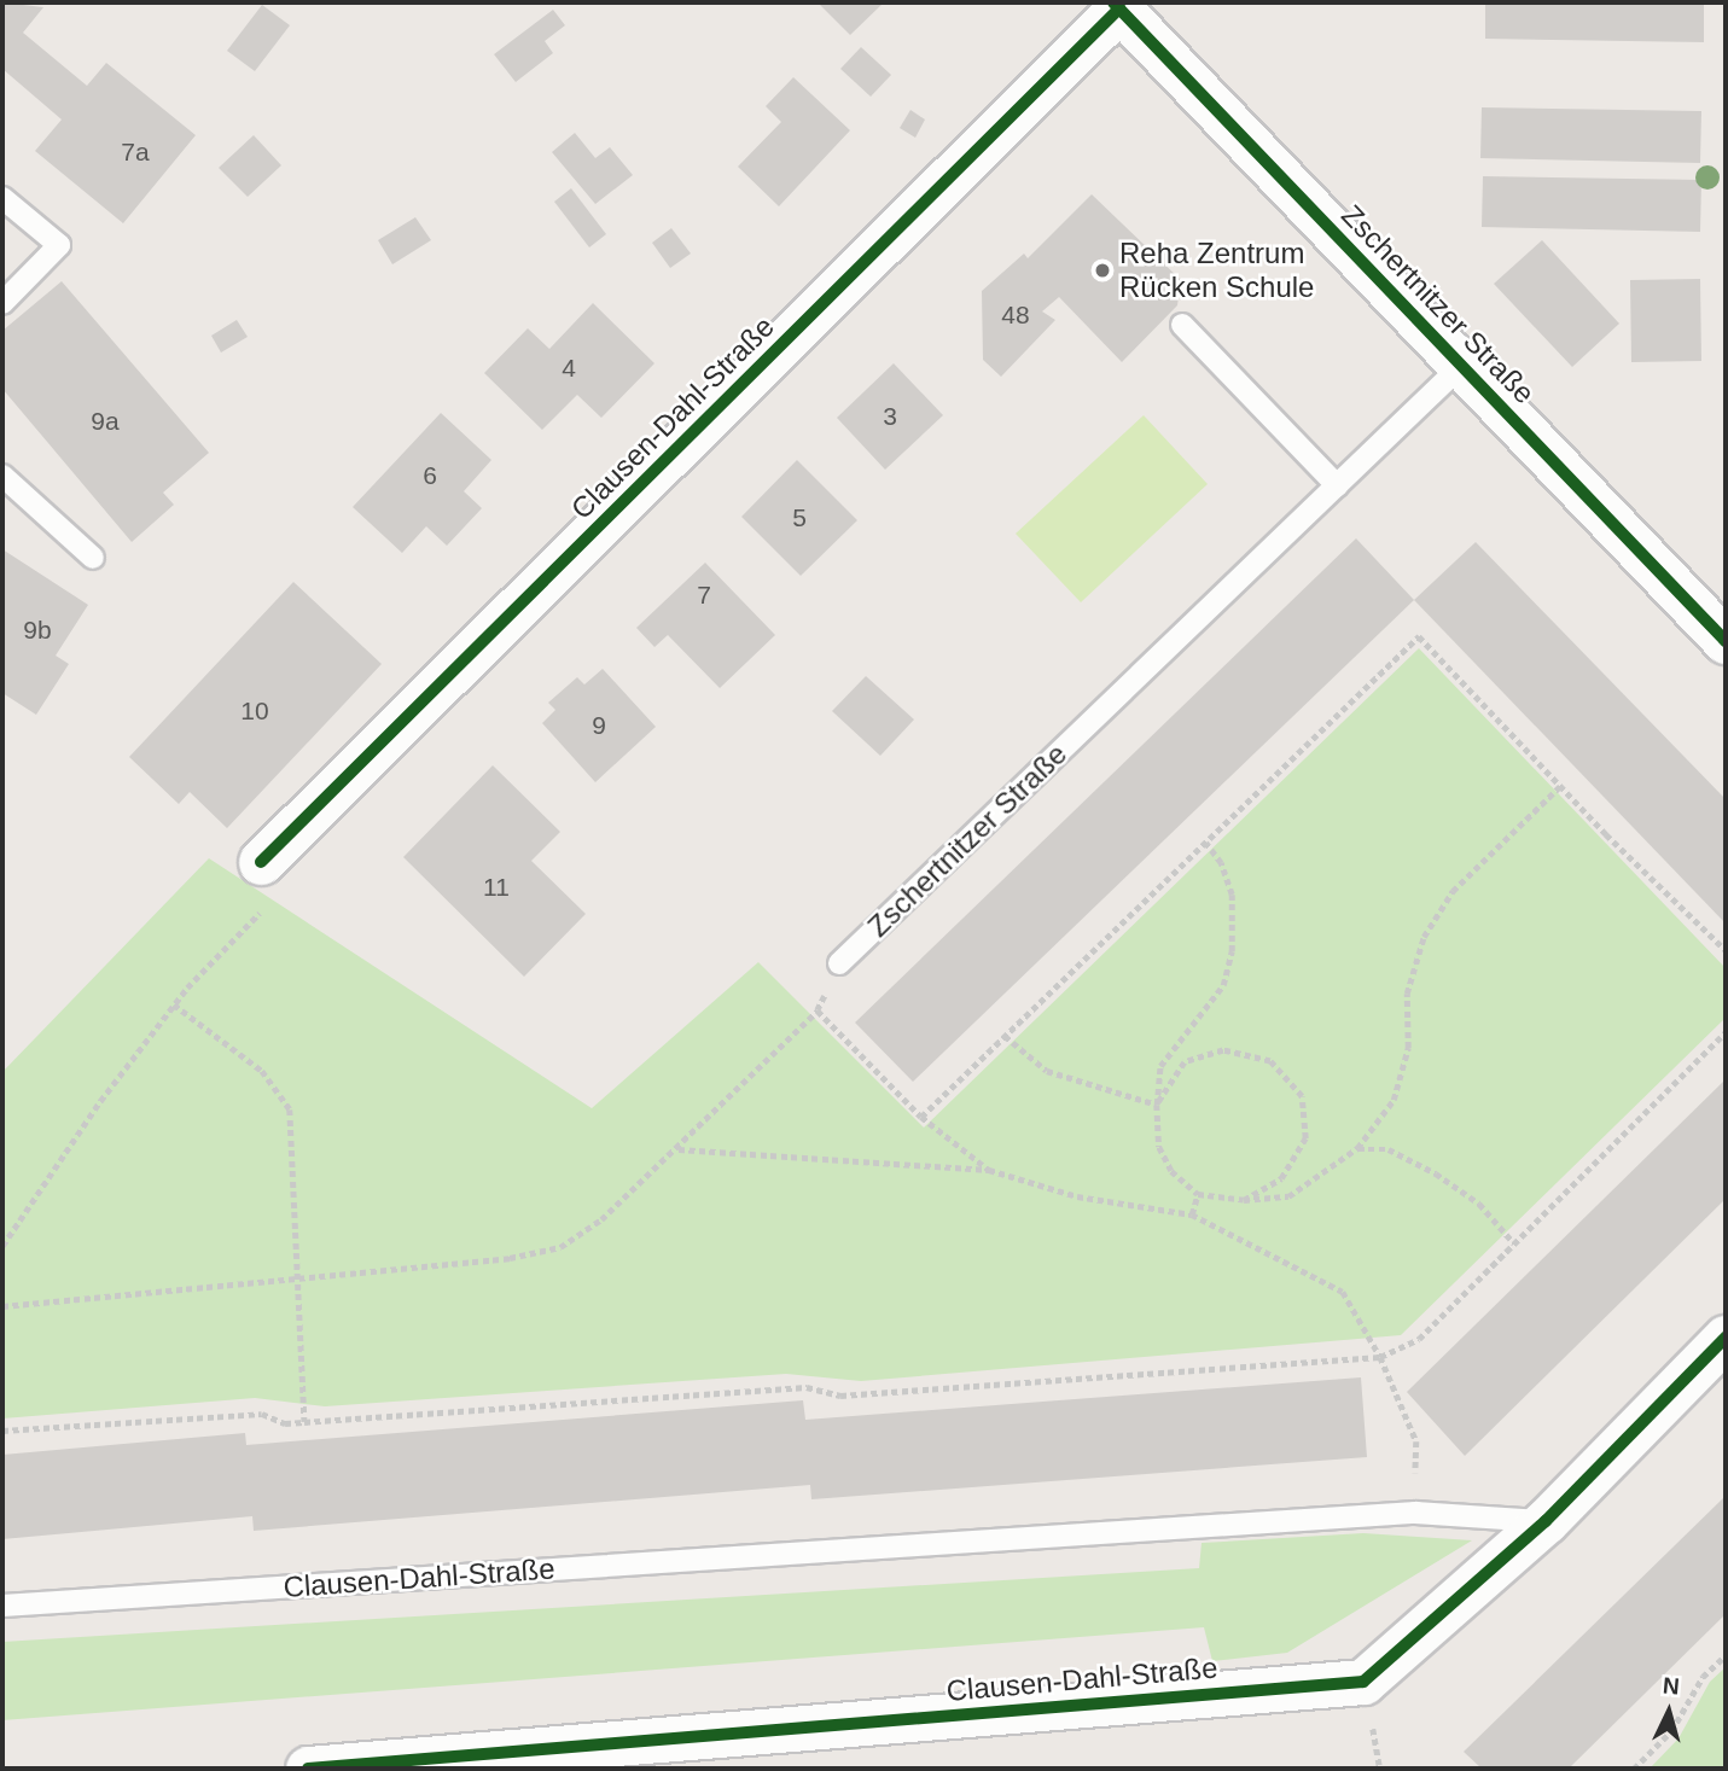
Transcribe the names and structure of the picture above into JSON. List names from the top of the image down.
{
  "streets": {
    "street": ["Zschertnitzer Straße", "Clausen-Dahl-Straße"]
  },
  "crossings": [
    ["Zschertnitzer Straße", "Clausen-Dahl-Straße"]
  ],
  "places": ["Reha Zentrum Rücken Schule"],
  "house_numbers": [
    "7a",
    "48",
    "4",
    "3",
    "9a",
    "6",
    "5",
    "7",
    "9b",
    "10",
    "9",
    "11"
  ],
  "north": "top"
}
